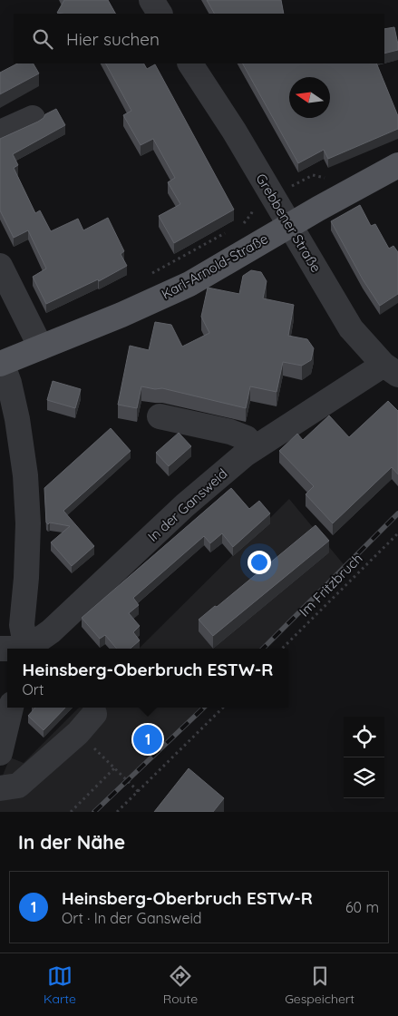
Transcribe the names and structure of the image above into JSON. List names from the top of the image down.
{
  "streets": {
    "main road": ["Karl-Arnold-Straße"],
    "street": ["Grebbener Straße", "In der Gansweid"],
    "path": ["Im Fritzbruch"]
  },
  "crossings": [
    ["Grebbener Straße", "Karl-Arnold-Straße"],
    ["Grebbener Straße", "In der Gansweid"]
  ],
  "north": "left",
  "page": {
    "search": "Hier suchen",
    "popup": ["Heinsberg-Oberbruch ESTW-R", "Ort"],
    "pins": "1",
    "heading": "In der Nähe",
    "list": [
      {
        "mark": "1",
        "name": "Heinsberg-Oberbruch ESTW-R",
        "note": "Ort · In der Gansweid",
        "value": "60 m"
      }
    ],
    "nav": ["Karte", "Route", "Gespeichert"]
  }
}
